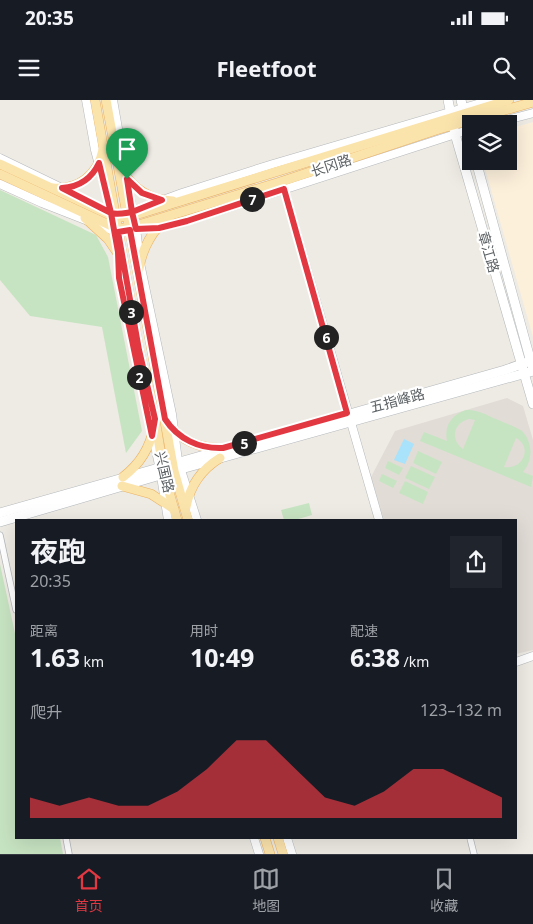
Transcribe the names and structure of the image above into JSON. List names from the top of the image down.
{
  "streets": {
    "main road": [
      "长冈路",
      "章江路",
      "五指峰路",
      "兴国路"
    ]
  },
  "crossings": [
    ["长冈路", "章江路"],
    ["长冈路", "兴国路"],
    ["章江路", "五指峰路"],
    ["五指峰路", "兴国路"]
  ],
  "page": {
    "status": "20:35",
    "header": "Fleetfoot",
    "pins": [
      "7",
      "3",
      "6",
      "2",
      "5"
    ],
    "heading": ["夜跑", "20:35"],
    "stats": [
      ["距离", "1.63 km"],
      ["用时", "10:49"],
      ["配速", "6:38 /km"]
    ],
    "chart": ["爬升", "123–132 m"],
    "tabs": ["首页", "地图", "收藏"]
  }
}
